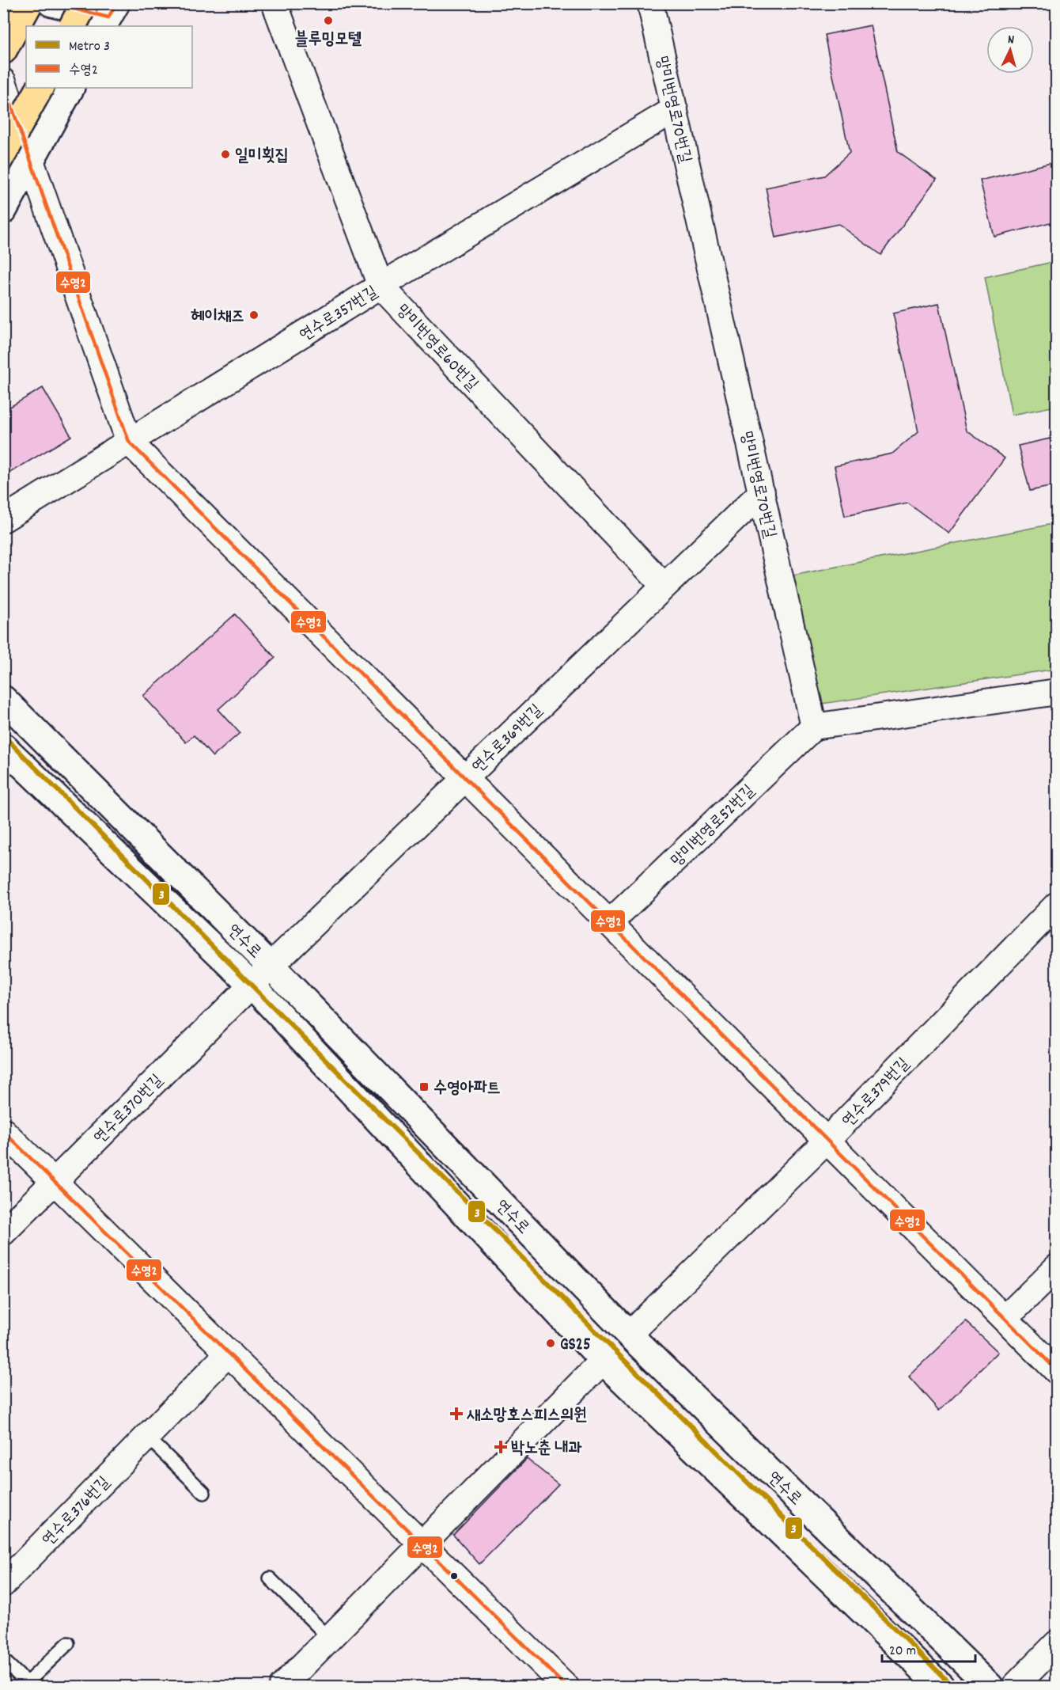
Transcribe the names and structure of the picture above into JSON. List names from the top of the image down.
{
  "streets": {
    "main road": ["연수로"],
    "street": [
      "망미번영로70번길",
      "연수로357번길",
      "망미번영로60번길",
      "연수로369번길",
      "망미번영로52번길",
      "연수로379번길",
      "연수로370번길",
      "연수로376번길"
    ]
  },
  "crossings": [
    ["망미번영로70번길", "연수로357번길"],
    ["망미번영로70번길", "연수로369번길"],
    ["망미번영로70번길", "망미번영로52번길"],
    ["연수로357번길", "망미번영로60번길"],
    ["망미번영로60번길", "연수로369번길"],
    ["연수로369번길", "연수로"],
    ["연수로369번길", "연수로370번길"],
    ["연수로", "연수로379번길"],
    ["연수로", "연수로370번길"]
  ],
  "places": {
    "other": [
      "블루밍모텔",
      "일미횟집",
      "헤이채즈",
      "GS25"
    ],
    "transit": ["수영아파트"],
    "health": ["새소망호스피스의원", "박노춘 내과"]
  },
  "lines": ["transit line 수영2", "metro line 3"],
  "legend": ["Metro 3", "수영2"],
  "scale_bar": "20 m",
  "north": "top"
}
